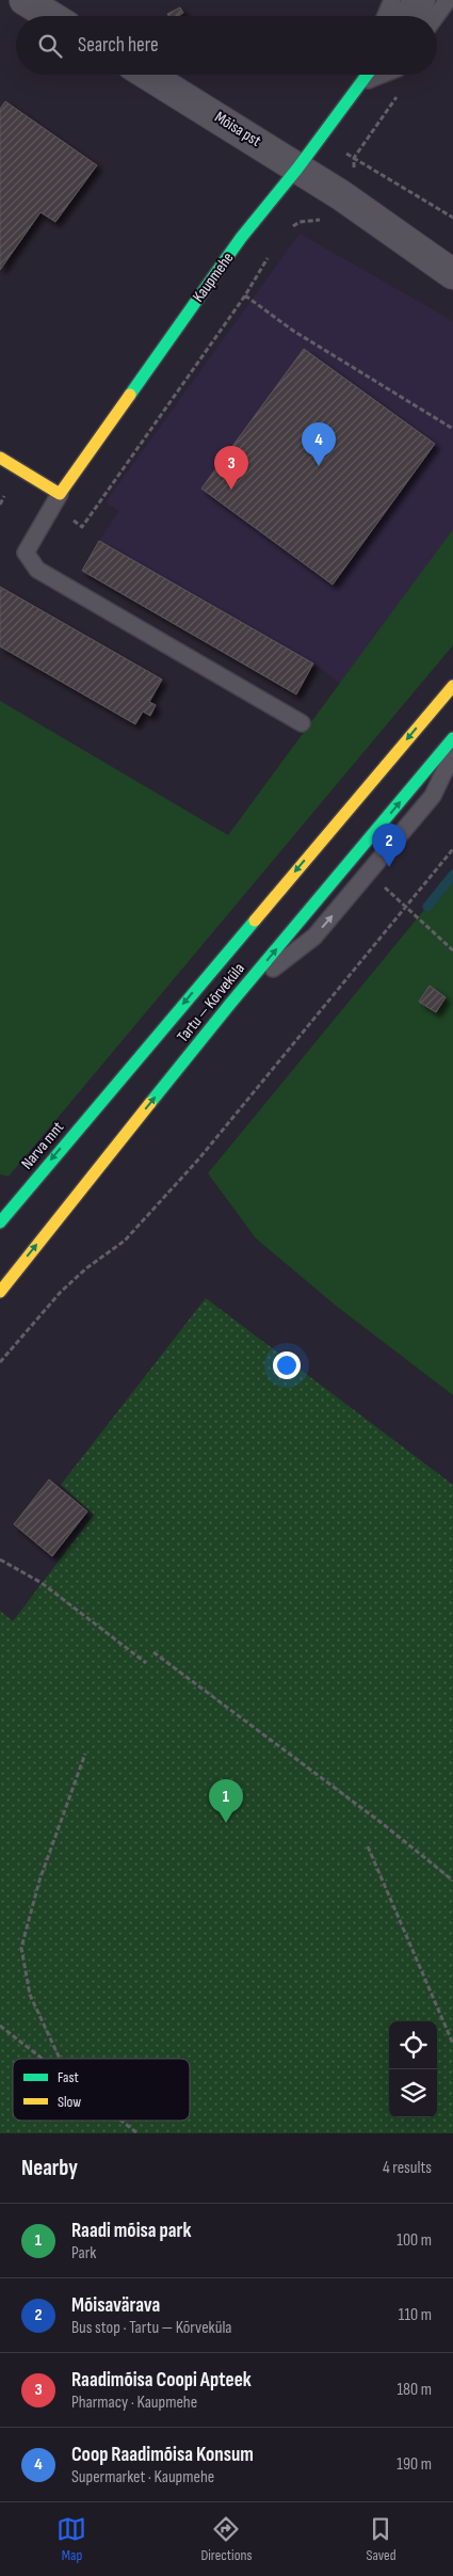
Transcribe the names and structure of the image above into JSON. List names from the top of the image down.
{
  "streets": {
    "main road": ["Kaupmehe", "Tartu — Kõrveküla", "Narva mnt"],
    "street": ["Mõisa pst"]
  },
  "crossings": [
    ["Mõisa pst", "Kaupmehe"],
    ["Tartu — Kõrveküla", "Narva mnt"]
  ],
  "one_way": ["Narva mnt"],
  "legend": ["Fast", "Slow"],
  "page": {
    "search": "Search here",
    "pins": [
      "4",
      "3",
      "2",
      "1"
    ],
    "heading": ["Nearby", "4 results"],
    "list": [
      {
        "mark": "1",
        "name": "Raadi mõisa park",
        "note": "Park",
        "value": "100 m"
      },
      {
        "mark": "2",
        "name": "Mõisavärava",
        "note": "Bus stop · Tartu — Kõrveküla",
        "value": "110 m"
      },
      {
        "mark": "3",
        "name": "Raadimõisa Coopi Apteek",
        "note": "Pharmacy · Kaupmehe",
        "value": "180 m"
      },
      {
        "mark": "4",
        "name": "Coop Raadimõisa Konsum",
        "note": "Supermarket · Kaupmehe",
        "value": "190 m"
      }
    ],
    "nav": ["Map", "Directions", "Saved"]
  }
}
